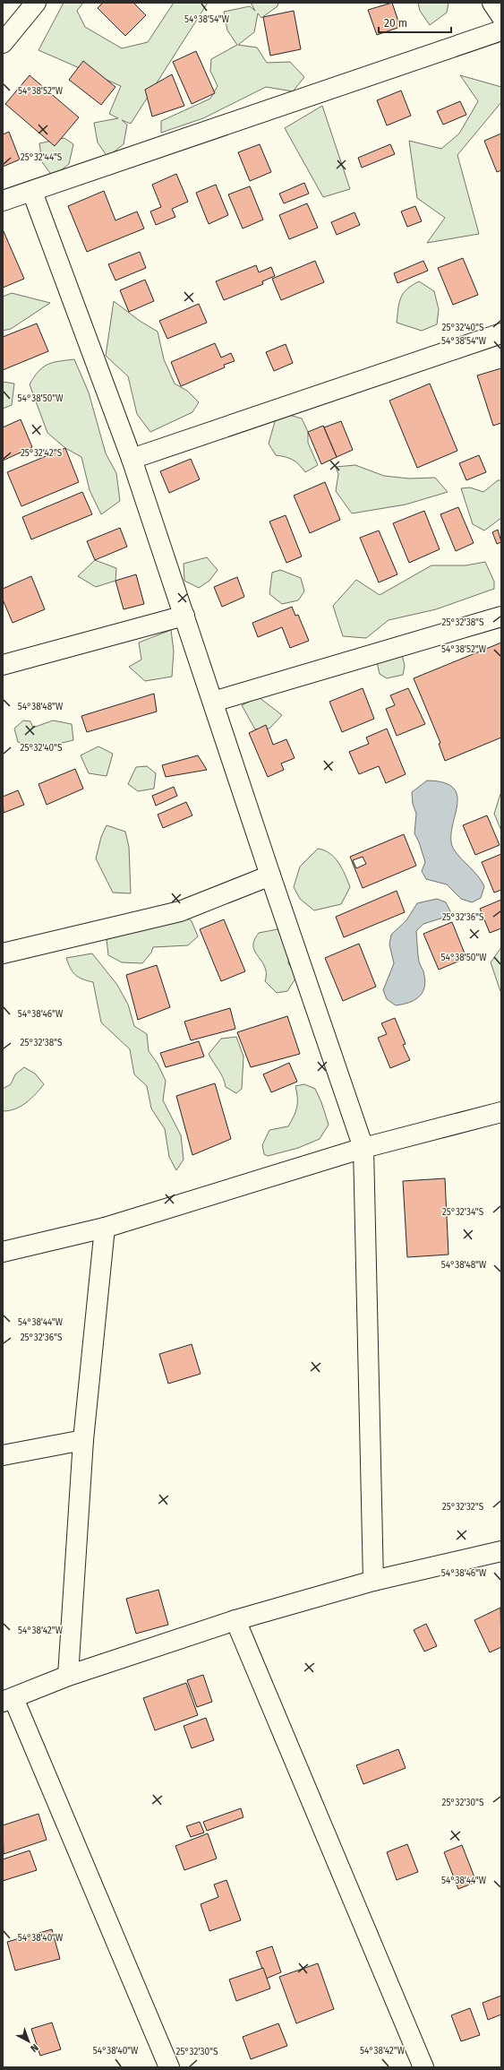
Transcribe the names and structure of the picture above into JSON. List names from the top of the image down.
{
  "scale_bar": "20 m",
  "north": "bottom right",
  "coordinates": [
    "54°38'54\"W",
    "54°38'52\"W",
    "25°32'44\"S",
    "25°32'40\"S",
    "54°38'50\"W",
    "25°32'42\"S",
    "25°32'38\"S",
    "54°38'48\"W",
    "25°32'36\"S",
    "54°38'46\"W",
    "25°32'34\"S",
    "54°38'44\"W",
    "25°32'32\"S",
    "54°38'42\"W",
    "25°32'30\"S",
    "54°38'40\"W"
  ]
}
